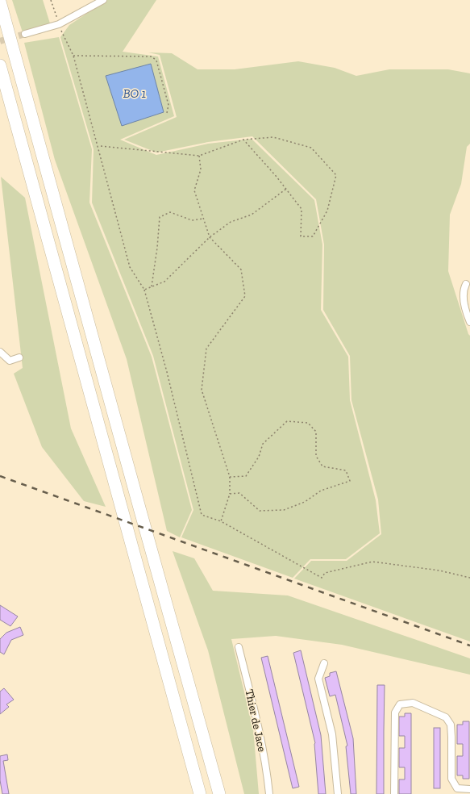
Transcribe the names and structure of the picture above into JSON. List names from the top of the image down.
{
  "streets": {
    "street": ["Thier de Jace"]
  },
  "water": ["BO 1"]
}
